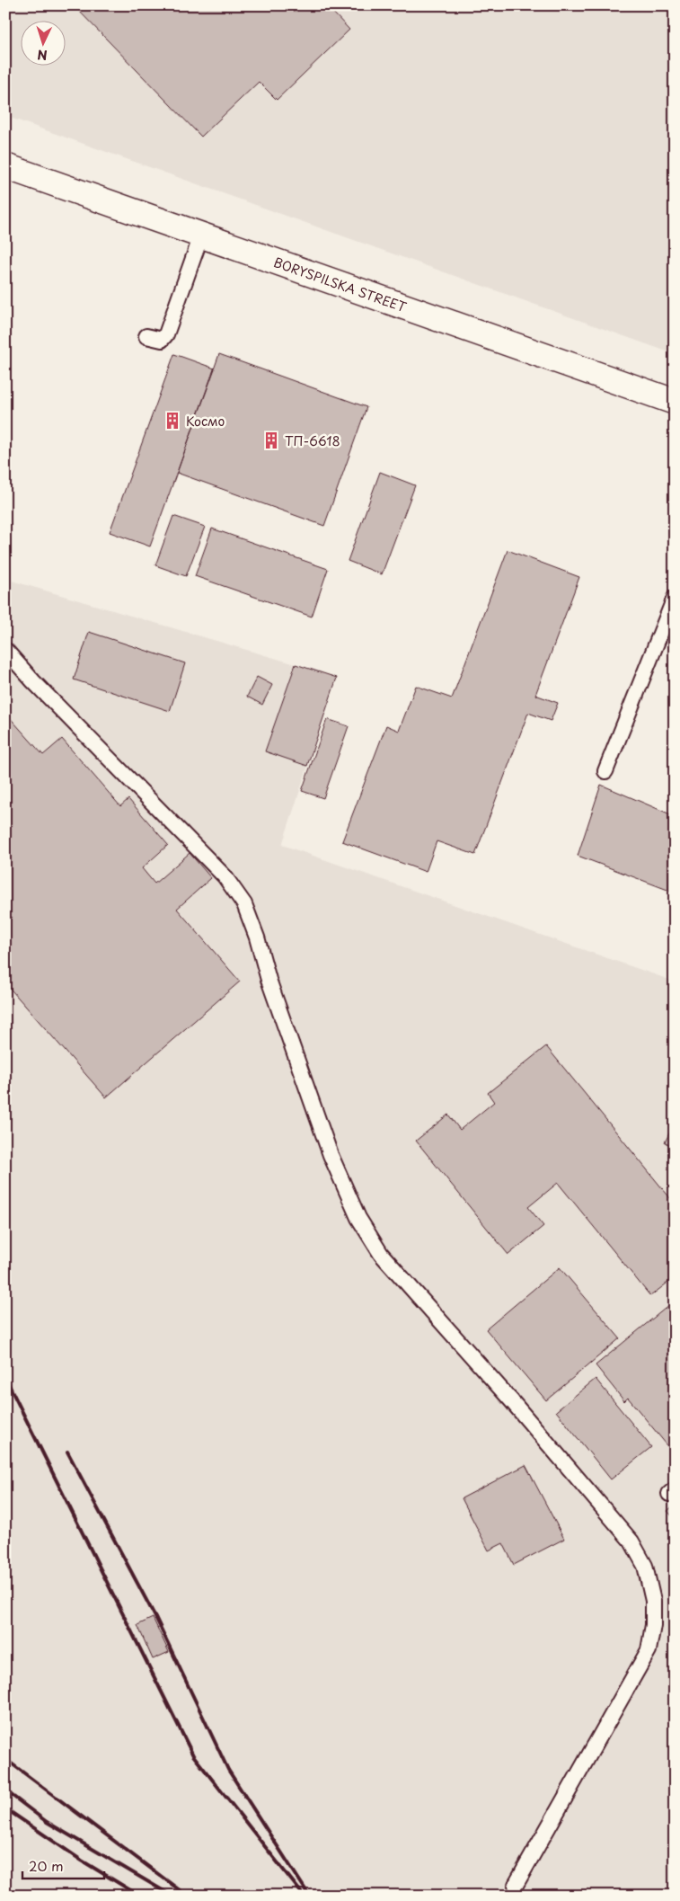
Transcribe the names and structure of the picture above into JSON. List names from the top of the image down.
{
  "streets": {
    "main road": ["BORYSPILSKA STREET"]
  },
  "places": {
    "building": ["Космо", "ТП-6618"]
  },
  "scale_bar": "20 m",
  "north": "bottom"
}
